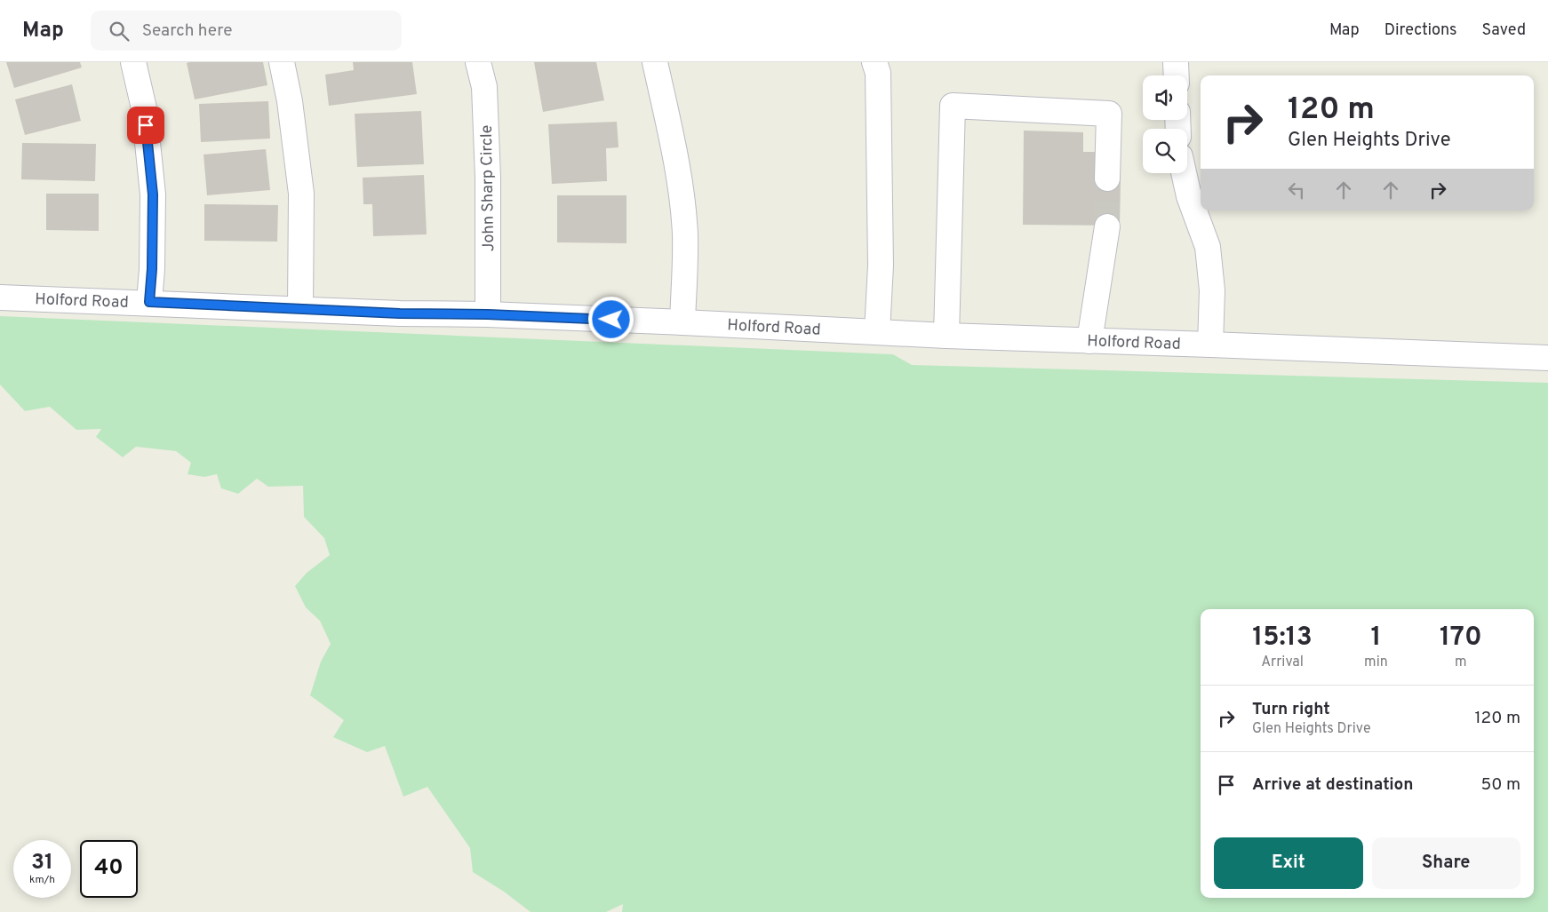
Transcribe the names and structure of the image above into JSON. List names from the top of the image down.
{
  "streets": {
    "street": ["John Sharp Circle", "Holford Road"]
  },
  "crossings": [
    ["John Sharp Circle", "Holford Road"]
  ],
  "page": {
    "header": "Map",
    "search": "Search here",
    "nav": ["Map", "Directions", "Saved"],
    "turn": ["120 m", "Glen Heights Drive"],
    "eta": [
      "15:13",
      "Arrival",
      "1",
      "min",
      "170",
      "m"
    ],
    "list": [
      {
        "name": "Turn right",
        "note": "Glen Heights Drive",
        "value": "120 m"
      },
      {
        "name": "Arrive at destination",
        "value": "50 m"
      }
    ],
    "buttons": ["Exit", "Share"],
    "speed": "31 km/h",
    "limit": "40"
  }
}
